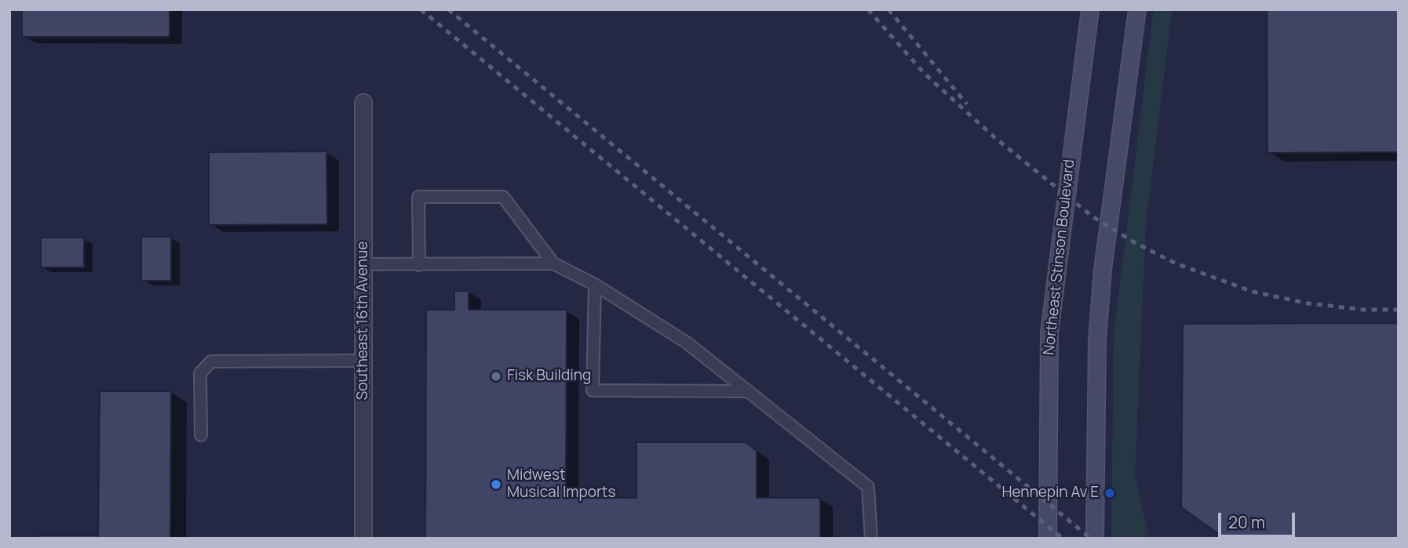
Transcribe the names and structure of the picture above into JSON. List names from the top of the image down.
{
  "streets": {
    "main road": ["Northeast Stinson Boulevard"],
    "street": ["Southeast 16th Avenue"]
  },
  "places": ["Fisk Building", "Midwest Musical Imports", "Hennepin Av E"],
  "scale_bar": "20 m"
}
